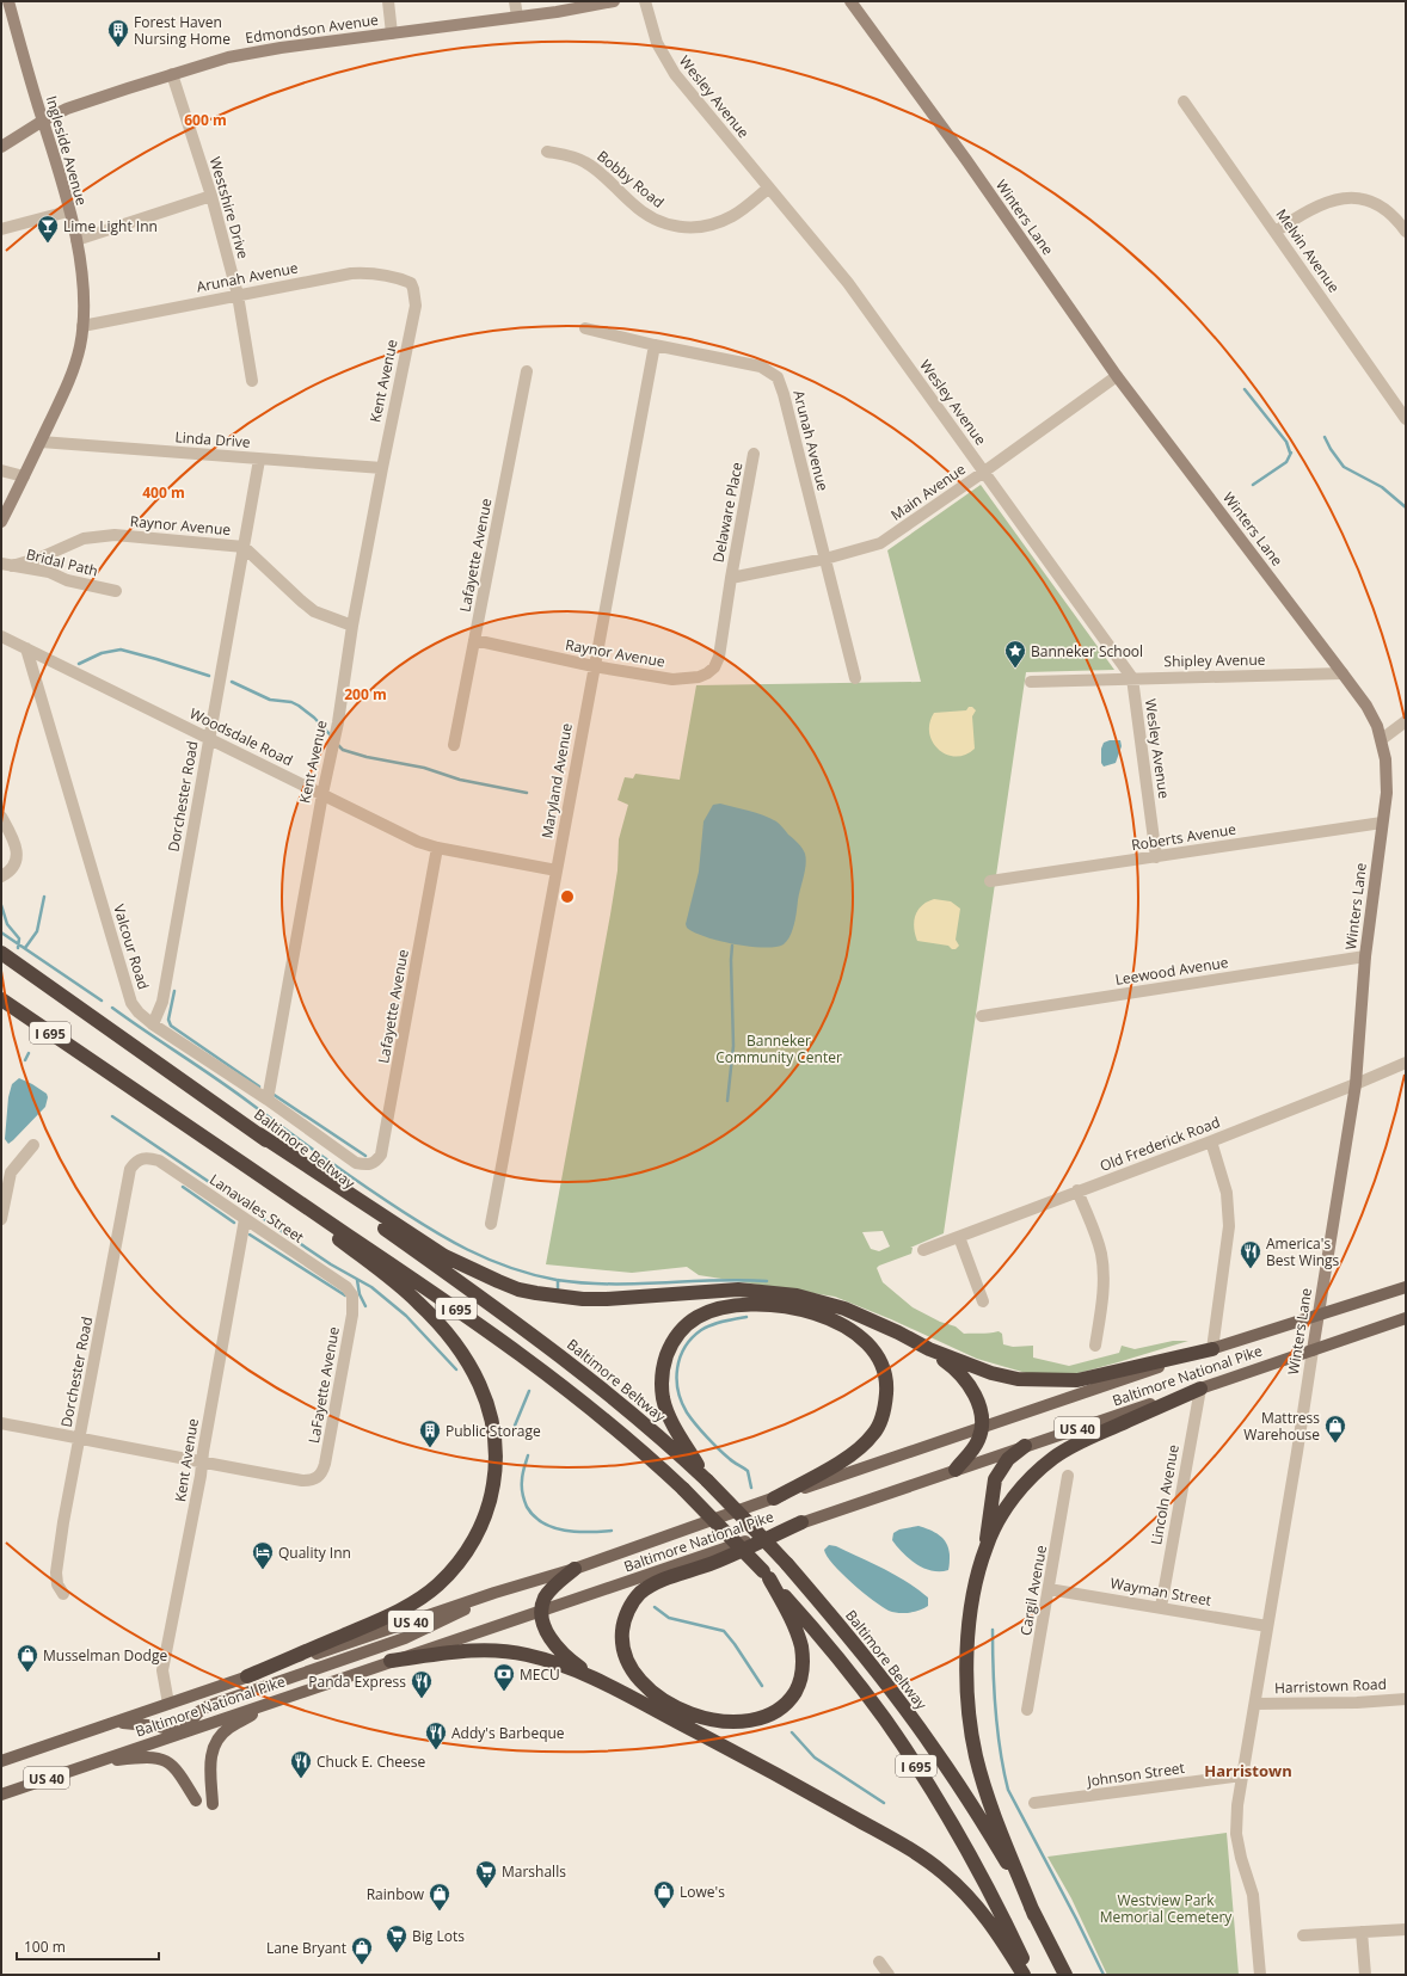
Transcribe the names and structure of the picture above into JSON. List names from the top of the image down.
{
  "streets": {
    "highway": ["I 695", "Baltimore Beltway"],
    "main road": ["Baltimore National Pike", "US 40"],
    "street": [
      "Edmondson Avenue",
      "Wesley Avenue",
      "Ingleside Avenue",
      "Bobby Road",
      "Westshire Drive",
      "Winters Lane",
      "Melvin Avenue",
      "Arunah Avenue",
      "Kent Avenue",
      "Linda Drive",
      "Main Avenue",
      "Delaware Place",
      "Raynor Avenue",
      "Lafayette Avenue",
      "Bridal Path",
      "Shipley Avenue",
      "Woodsdale Road",
      "Maryland Avenue",
      "Dorchester Road",
      "Roberts Avenue",
      "Valcour Road",
      "Leewood Avenue",
      "Old Frederick Road",
      "Lanavales Street",
      "LaFayette Avenue",
      "Lincoln Avenue",
      "Cargil Avenue",
      "Wayman Street",
      "Harristown Road",
      "Johnson Street"
    ]
  },
  "crossings": [
    ["Edmondson Avenue", "Ingleside Avenue"],
    ["Edmondson Avenue", "Westshire Drive"],
    ["Wesley Avenue", "Bobby Road"],
    ["Wesley Avenue", "Main Avenue"],
    ["Wesley Avenue", "Shipley Avenue"],
    ["Wesley Avenue", "Roberts Avenue"],
    ["Ingleside Avenue", "Arunah Avenue"],
    ["Ingleside Avenue", "Linda Drive"],
    ["Westshire Drive", "Arunah Avenue"],
    ["Winters Lane", "Main Avenue"],
    ["Winters Lane", "Shipley Avenue"],
    ["Winters Lane", "Roberts Avenue"],
    ["Winters Lane", "Leewood Avenue"],
    ["Winters Lane", "Old Frederick Road"],
    ["Winters Lane", "Baltimore National Pike"],
    ["Winters Lane", "Wayman Street"],
    ["Winters Lane", "Harristown Road"],
    ["Winters Lane", "Johnson Street"],
    ["Arunah Avenue", "Kent Avenue"],
    ["Arunah Avenue", "Main Avenue"],
    ["Arunah Avenue", "Maryland Avenue"],
    ["Kent Avenue", "Linda Drive"],
    ["Kent Avenue", "Raynor Avenue"],
    ["Kent Avenue", "Woodsdale Road"],
    ["Kent Avenue", "Valcour Road"],
    ["Kent Avenue", "Lanavales Street"],
    ["Kent Avenue", "Baltimore National Pike"],
    ["Kent Avenue", "LaFayette Avenue"],
    ["Linda Drive", "Dorchester Road"],
    ["Main Avenue", "Delaware Place"],
    ["Main Avenue", "Raynor Avenue"],
    ["Delaware Place", "Raynor Avenue"],
    ["Raynor Avenue", "Lafayette Avenue"],
    ["Raynor Avenue", "Bridal Path"],
    ["Raynor Avenue", "Maryland Avenue"],
    ["Raynor Avenue", "Dorchester Road"],
    ["Lafayette Avenue", "Woodsdale Road"],
    ["Lafayette Avenue", "Valcour Road"],
    ["Woodsdale Road", "Maryland Avenue"],
    ["Woodsdale Road", "Dorchester Road"],
    ["Woodsdale Road", "Valcour Road"],
    ["Dorchester Road", "Valcour Road"],
    ["Dorchester Road", "Lanavales Street"],
    ["Lanavales Street", "LaFayette Avenue"],
    ["Baltimore National Pike", "Lincoln Avenue"],
    ["Lincoln Avenue", "Wayman Street"],
    ["Cargil Avenue", "Wayman Street"]
  ],
  "districts": ["Harristown"],
  "parks": ["Banneker Community Center", "Westview Park Memorial Cemetery"],
  "places": {
    "building": ["Forest Haven Nursing Home", "Public Storage"],
    "bar": ["Lime Light Inn"],
    "place": ["Banneker School"],
    "restaurant": [
      "America's Best Wings",
      "Panda Express",
      "Addy's Barbeque",
      "Chuck E. Cheese"
    ],
    "shop": [
      "Mattress Warehouse",
      "Musselman Dodge",
      "Lowe's",
      "Rainbow",
      "Lane Bryant"
    ],
    "hotel": ["Quality Inn"],
    "bank": ["MECU"],
    "supermarket": ["Marshalls", "Big Lots"]
  },
  "scale_bar": "100 m",
  "rings": ["600 m", "400 m", "200 m"]
}
